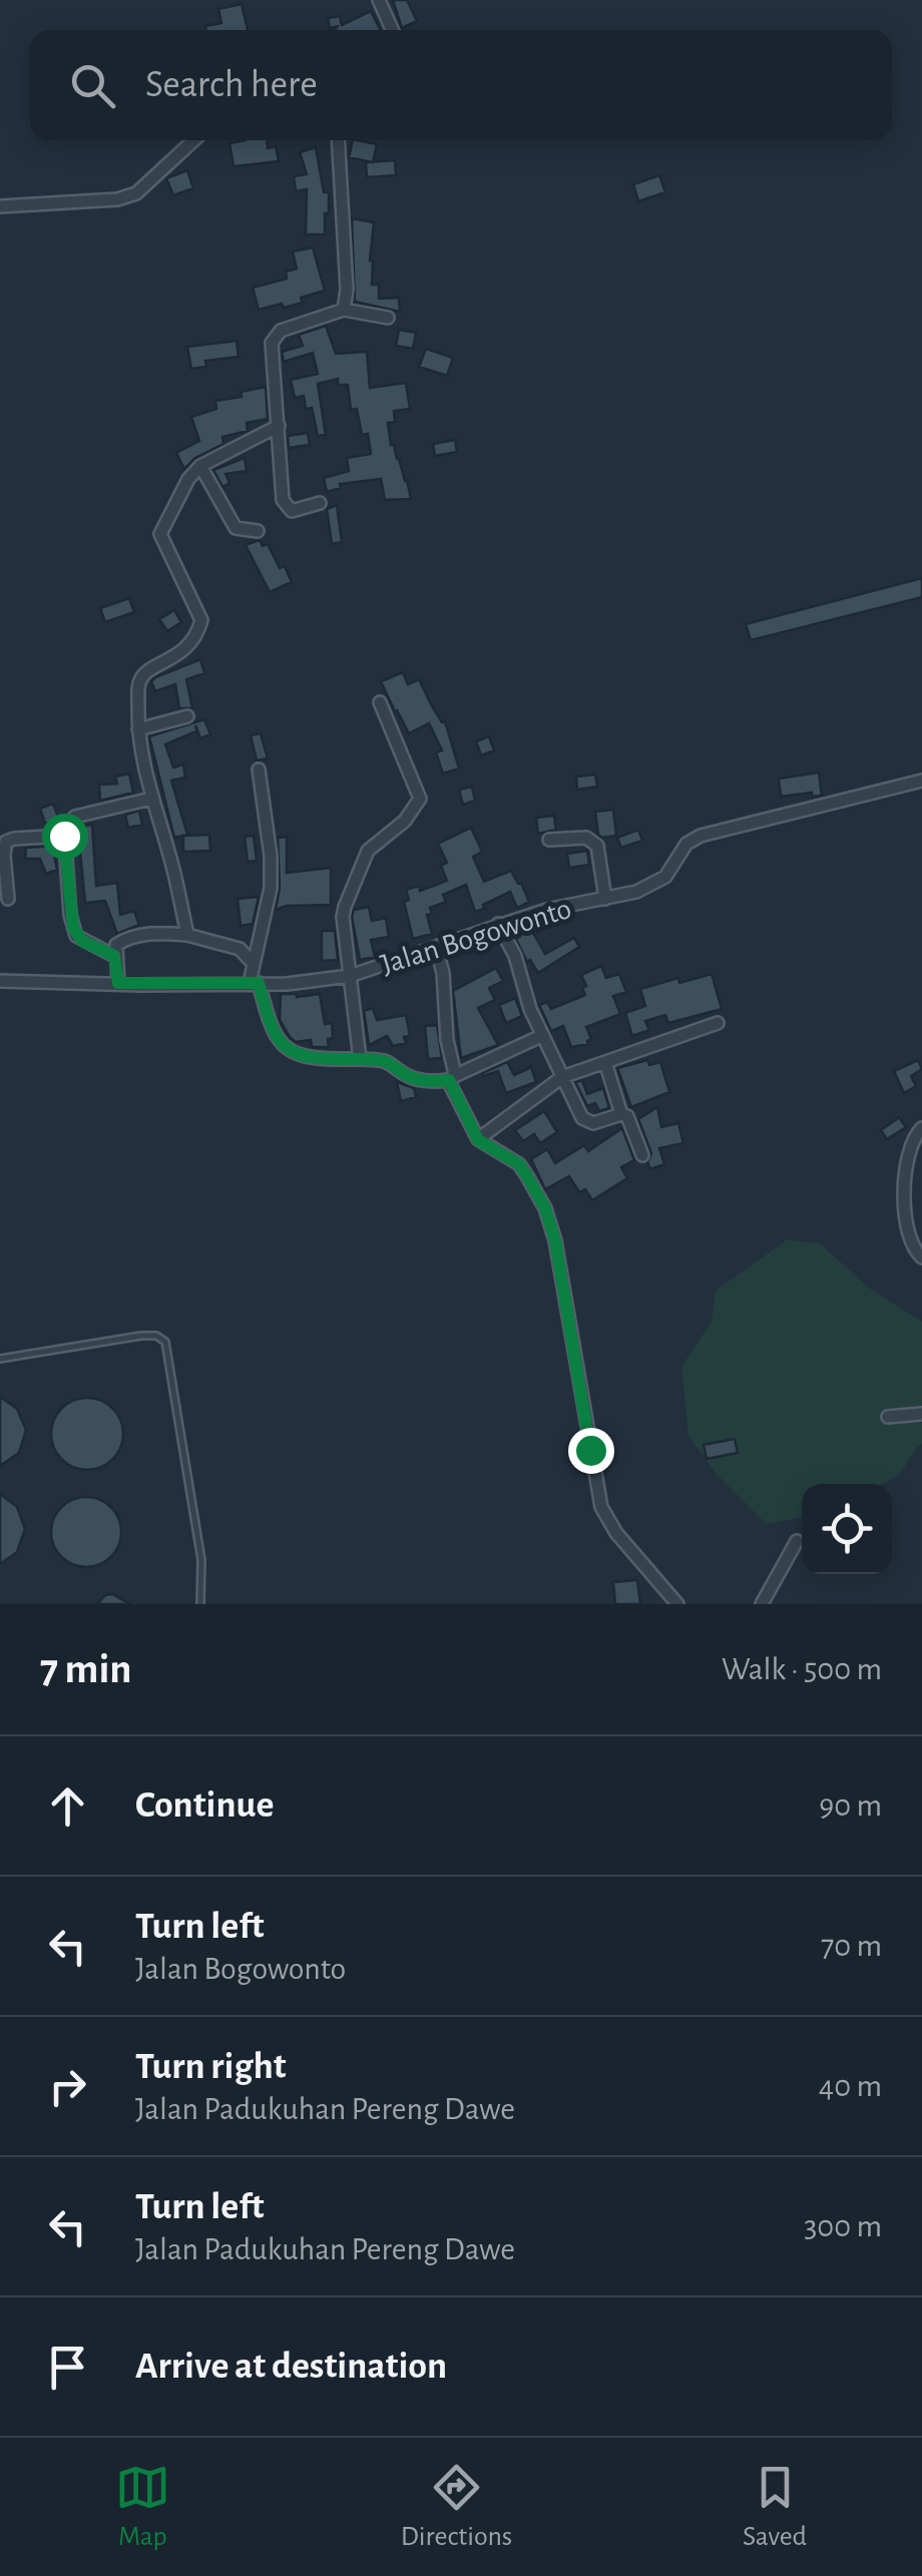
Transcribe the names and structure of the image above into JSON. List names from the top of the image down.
{
  "streets": {
    "street": ["Jalan Bogowonto"]
  },
  "page": {
    "search": "Search here",
    "heading": ["7 min", "Walk · 500 m"],
    "list": [
      ["Continue", "90 m"],
      ["Turn left", "Jalan Bogowonto", "70 m"],
      ["Turn right", "Jalan Padukuhan Pereng Dawe", "40 m"],
      ["Turn left", "Jalan Padukuhan Pereng Dawe", "300 m"],
      "Arrive at destination"
    ],
    "nav": ["Map", "Directions", "Saved"]
  }
}
